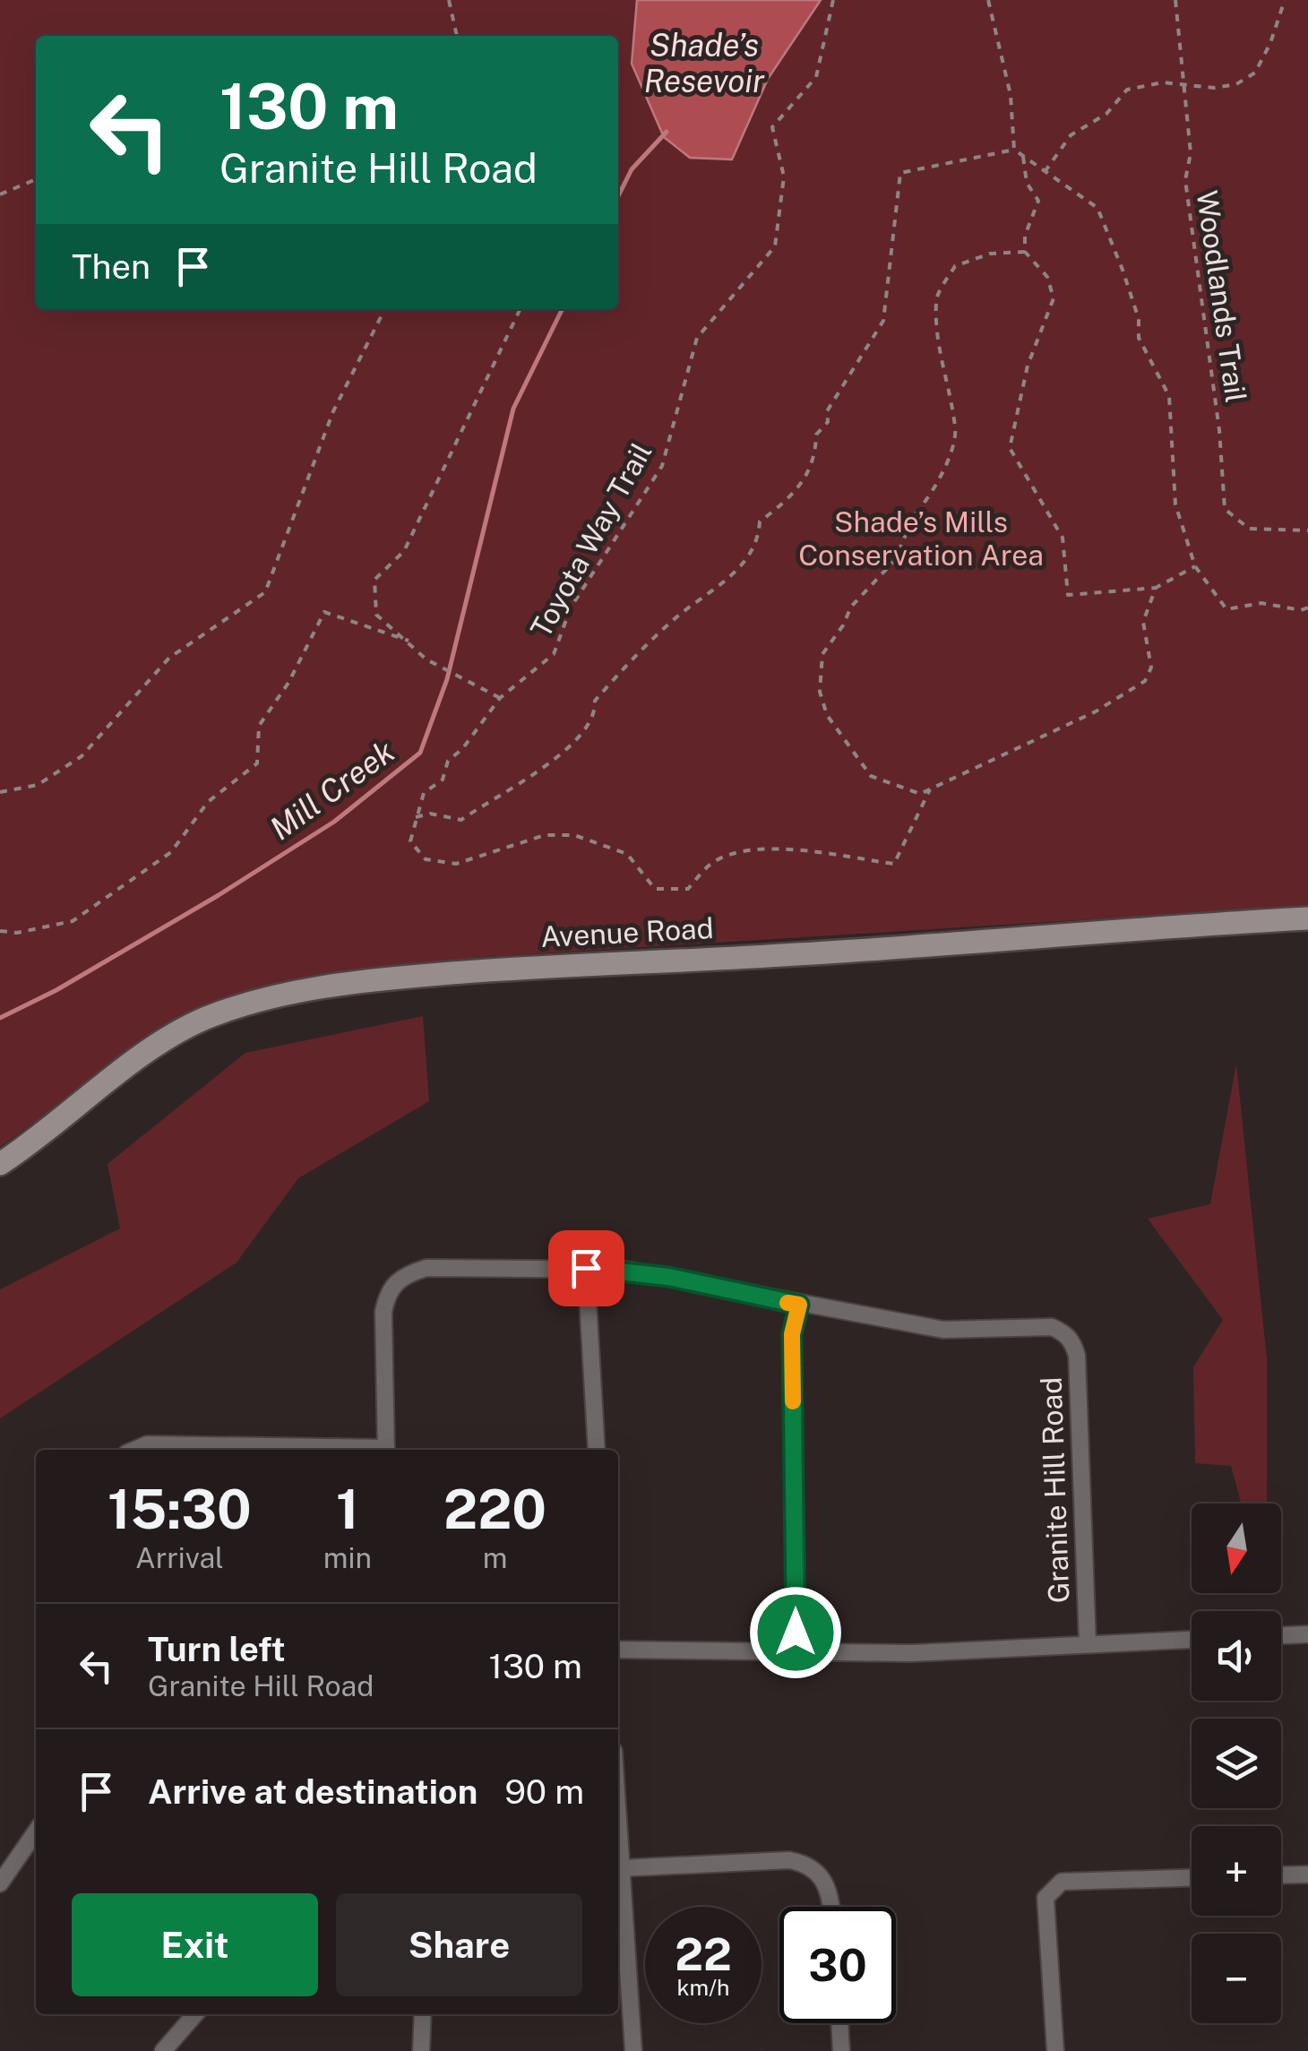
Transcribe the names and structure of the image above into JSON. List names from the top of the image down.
{
  "streets": {
    "street": ["Avenue Road", "Granite Hill Road"],
    "path": ["Woodlands Trail", "Toyota Way Trail"]
  },
  "water": ["Shade’s Resevoir", "Mill Creek"],
  "parks": ["Shade’s Mills Conservation Area"],
  "north": "bottom",
  "page": {
    "turn": ["130 m", "Granite Hill Road"],
    "then": "Then",
    "eta": [
      "15:30",
      "Arrival",
      "1",
      "min",
      "220",
      "m"
    ],
    "map_buttons": ["+", "−"],
    "list": [
      {
        "name": "Turn left",
        "note": "Granite Hill Road",
        "value": "130 m"
      },
      {
        "name": "Arrive at destination",
        "value": "90 m"
      }
    ],
    "buttons": ["Exit", "Share"],
    "speed": "22 km/h",
    "limit": "30"
  }
}
